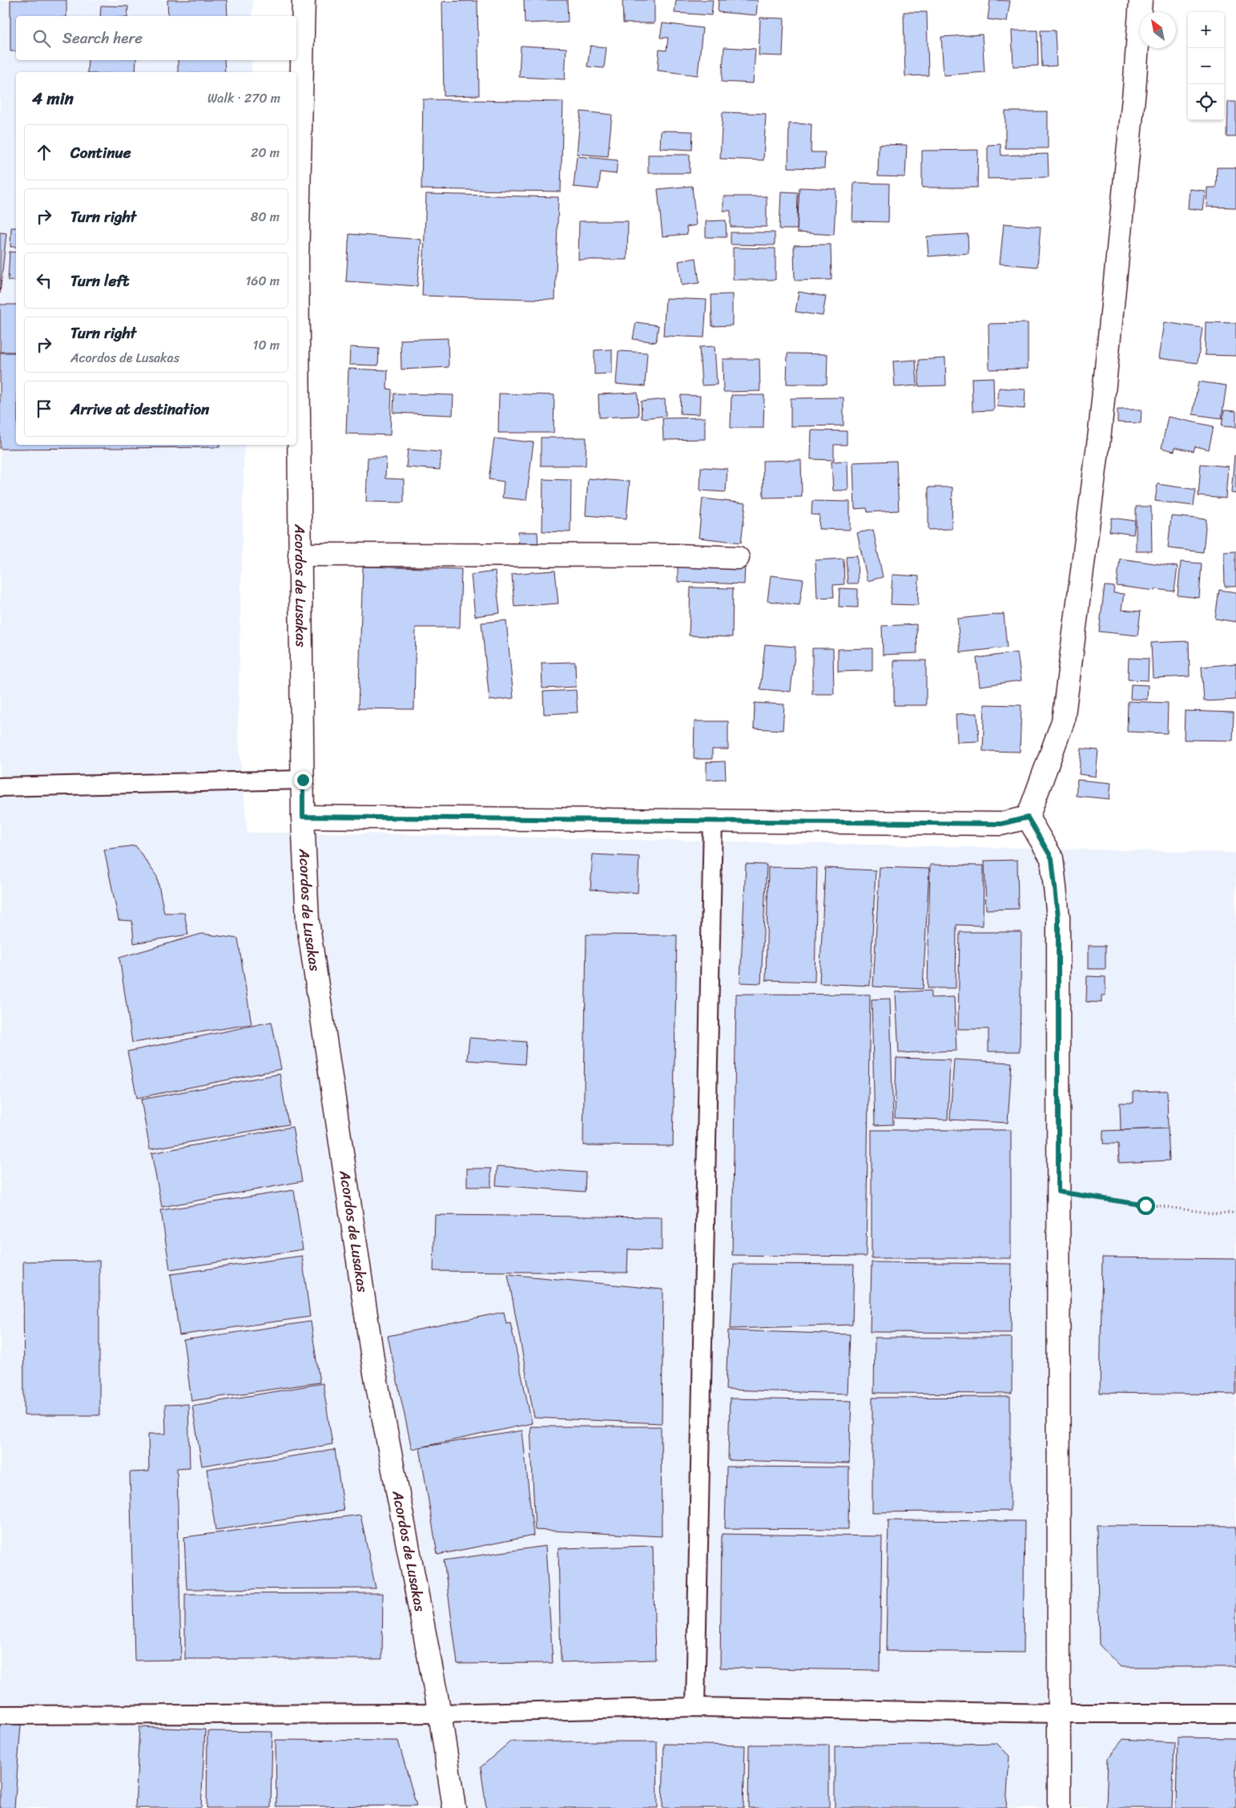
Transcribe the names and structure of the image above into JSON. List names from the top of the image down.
{
  "streets": {
    "street": ["Acordos de Lusakas"]
  },
  "north": "top left",
  "page": {
    "map_buttons": ["+", "−"],
    "search": "Search here",
    "heading": ["4 min", "Walk · 270 m"],
    "list": [
      ["Continue", "20 m"],
      ["Turn right", "80 m"],
      ["Turn left", "160 m"],
      ["Turn right", "Acordos de Lusakas", "10 m"],
      "Arrive at destination"
    ]
  }
}
